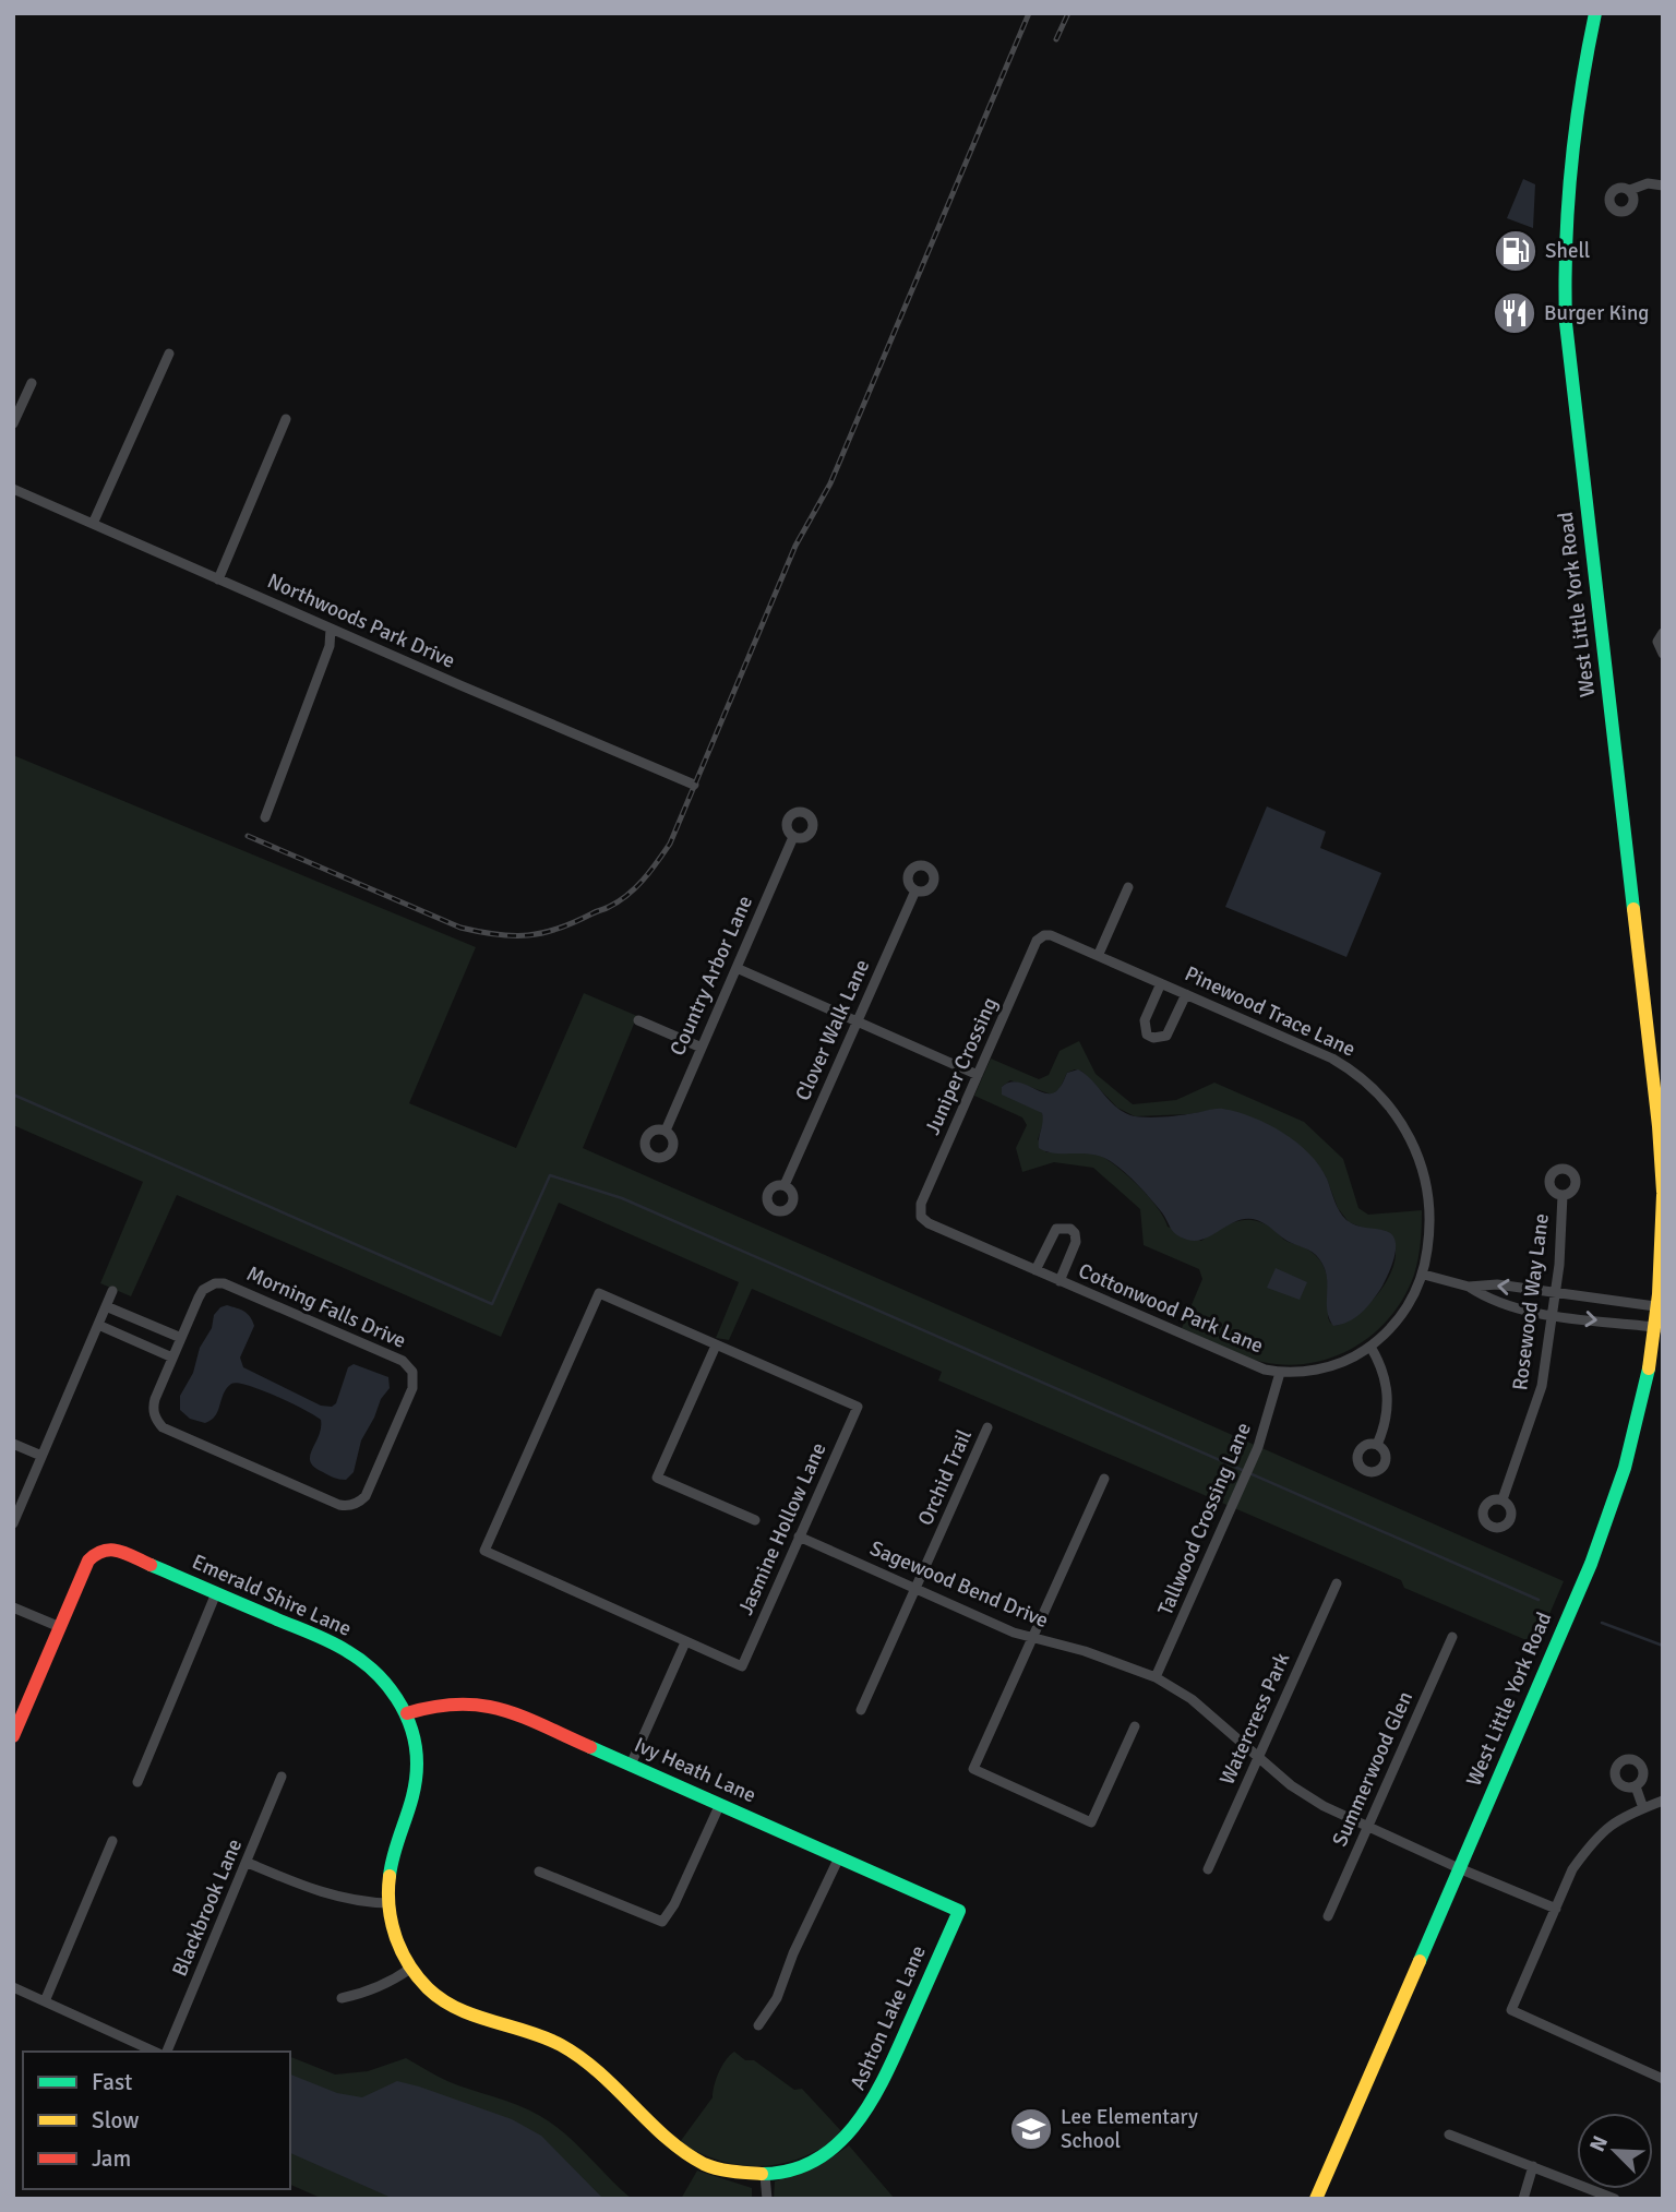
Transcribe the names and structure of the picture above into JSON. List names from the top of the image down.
{
  "streets": {
    "main road": [
      "West Little York Road",
      "Emerald Shire Lane",
      "Ivy Heath Lane",
      "Ashton Lake Lane"
    ],
    "street": [
      "Northwoods Park Drive",
      "Country Arbor Lane",
      "Pinewood Trace Lane",
      "Clover Walk Lane",
      "Juniper Crossing",
      "Rosewood Way Lane",
      "Morning Falls Drive",
      "Cottonwood Park Lane",
      "Orchid Trail",
      "Tallwood Crossing Lane",
      "Jasmine Hollow Lane",
      "Sagewood Bend Drive",
      "Watercress Park",
      "Summerwood Glen",
      "Blackbrook Lane"
    ]
  },
  "crossings": [
    ["West Little York Road", "Sagewood Bend Drive"],
    ["Pinewood Trace Lane", "Juniper Crossing"],
    ["Pinewood Trace Lane", "Cottonwood Park Lane"],
    ["Juniper Crossing", "Cottonwood Park Lane"],
    ["Cottonwood Park Lane", "Tallwood Crossing Lane"],
    ["Orchid Trail", "Sagewood Bend Drive"],
    ["Tallwood Crossing Lane", "Sagewood Bend Drive"],
    ["Jasmine Hollow Lane", "Sagewood Bend Drive"],
    ["Sagewood Bend Drive", "Watercress Park"],
    ["Sagewood Bend Drive", "Summerwood Glen"],
    ["Emerald Shire Lane", "Ivy Heath Lane"],
    ["Ivy Heath Lane", "Ashton Lake Lane"]
  ],
  "places": {
    "fuel station": ["Shell"],
    "restaurant": ["Burger King"],
    "school or university": ["Lee Elementary School"]
  },
  "legend": ["Fast", "Slow", "Jam"],
  "north": "top left"
}
